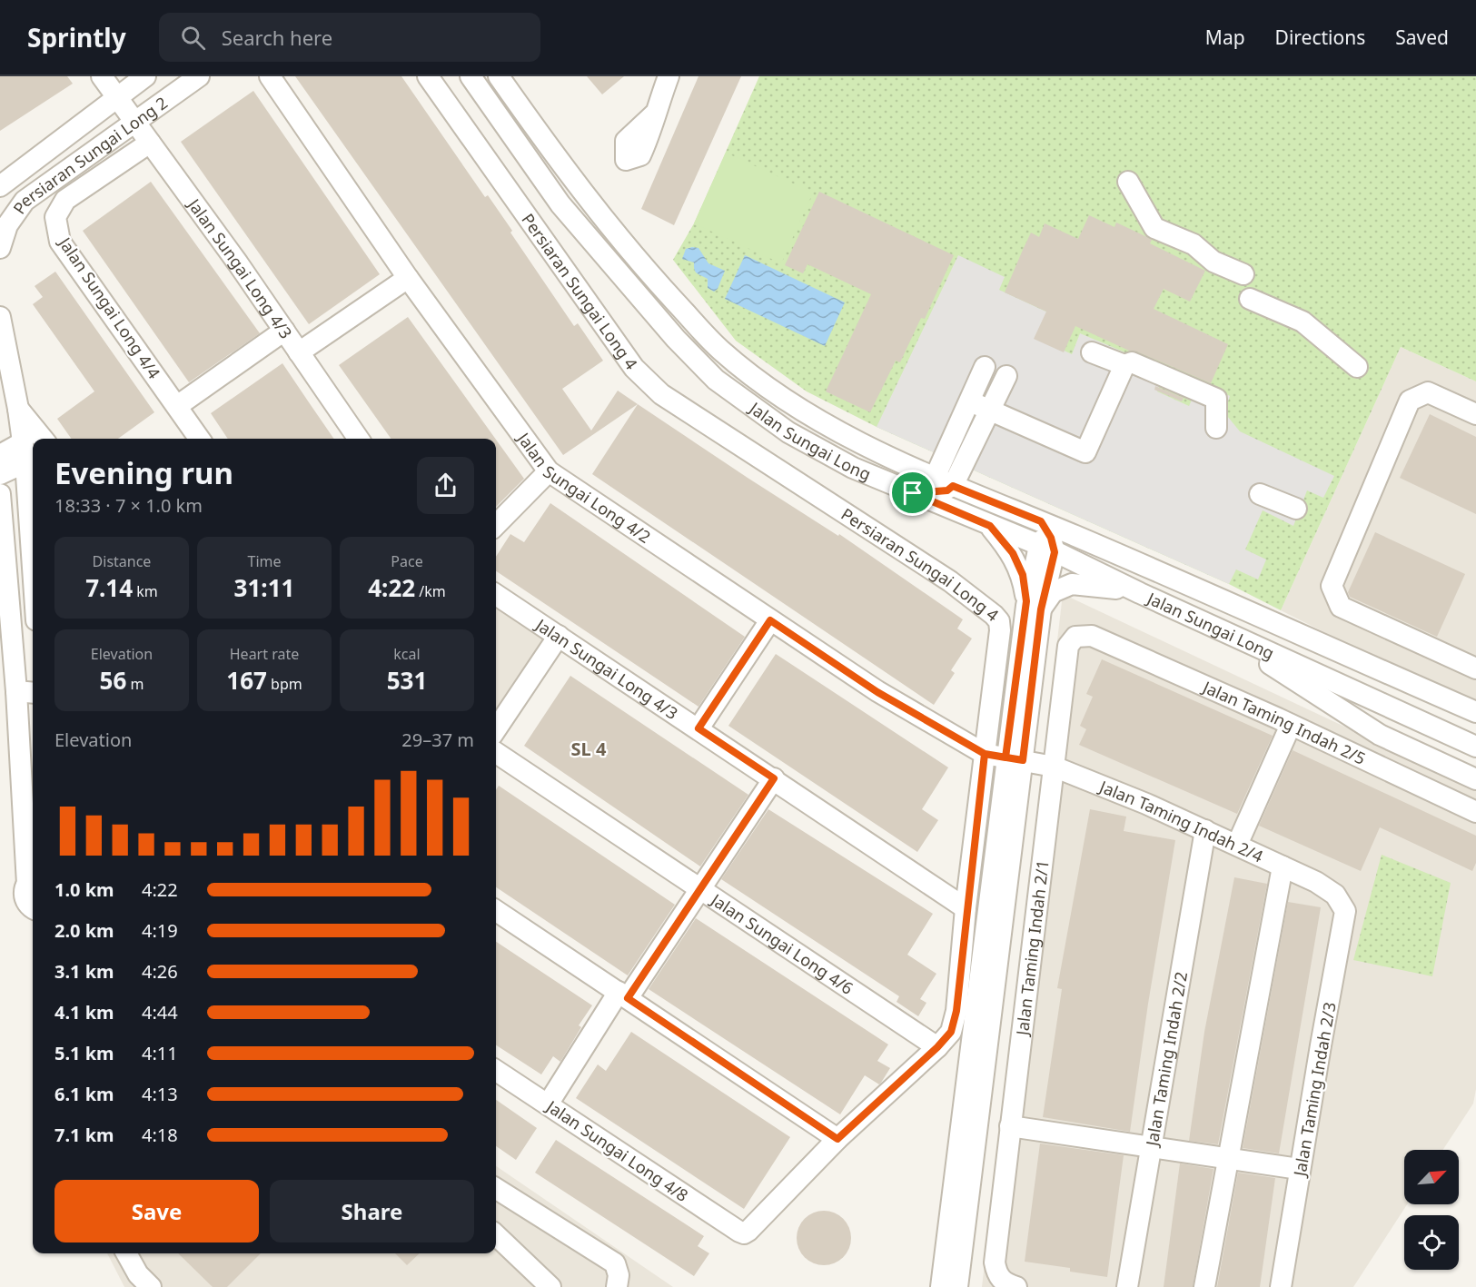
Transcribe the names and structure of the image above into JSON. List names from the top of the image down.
{
  "streets": {
    "street": [
      "Persiaran Sungai Long 2",
      "Jalan Sungai Long 4/3",
      "Persiaran Sungai Long 4",
      "Jalan Sungai Long 4/4",
      "Jalan Sungai Long",
      "Jalan Sungai Long 4/2",
      "Jalan Taming Indah 2/5",
      "Jalan Taming Indah 2/4",
      "Jalan Sungai Long 4/6",
      "Jalan Taming Indah 2/1",
      "Jalan Taming Indah 2/2",
      "Jalan Taming Indah 2/3",
      "Jalan Sungai Long 4/8"
    ]
  },
  "crossings": [
    ["Persiaran Sungai Long 2", "Jalan Sungai Long 4/3"],
    ["Jalan Sungai Long 4/3", "Persiaran Sungai Long 4"],
    ["Jalan Sungai Long 4/3", "Jalan Sungai Long 4/4"],
    ["Persiaran Sungai Long 4", "Jalan Sungai Long 4/2"],
    ["Persiaran Sungai Long 4", "Jalan Sungai Long 4/6"],
    ["Persiaran Sungai Long 4", "Jalan Sungai Long 4/8"],
    ["Jalan Sungai Long 4/2", "Jalan Taming Indah 2/4"],
    ["Jalan Taming Indah 2/5", "Jalan Taming Indah 2/1"],
    ["Jalan Taming Indah 2/4", "Jalan Taming Indah 2/1"],
    ["Jalan Taming Indah 2/4", "Jalan Taming Indah 2/2"],
    ["Jalan Taming Indah 2/4", "Jalan Taming Indah 2/3"]
  ],
  "districts": ["SL 4"],
  "north": "top right",
  "page": {
    "header": "Sprintly",
    "search": "Search here",
    "nav": ["Map", "Directions", "Saved"],
    "heading": ["Evening run", "18:33 · 7 × 1.0 km"],
    "stats": [
      ["Distance", "7.14 km"],
      ["Time", "31:11"],
      ["Pace", "4:22 /km"],
      ["Elevation", "56 m"],
      ["Heart rate", "167 bpm"],
      ["kcal", "531"]
    ],
    "chart": ["Elevation", "29–37 m"],
    "list": [
      {
        "name": "1.0 km",
        "note": "4:22"
      },
      {
        "name": "2.0 km",
        "note": "4:19"
      },
      {
        "name": "3.1 km",
        "note": "4:26"
      },
      {
        "name": "4.1 km",
        "note": "4:44"
      },
      {
        "name": "5.1 km",
        "note": "4:11"
      },
      {
        "name": "6.1 km",
        "note": "4:13"
      },
      {
        "name": "7.1 km",
        "note": "4:18"
      }
    ],
    "buttons": ["Save", "Share"]
  }
}
